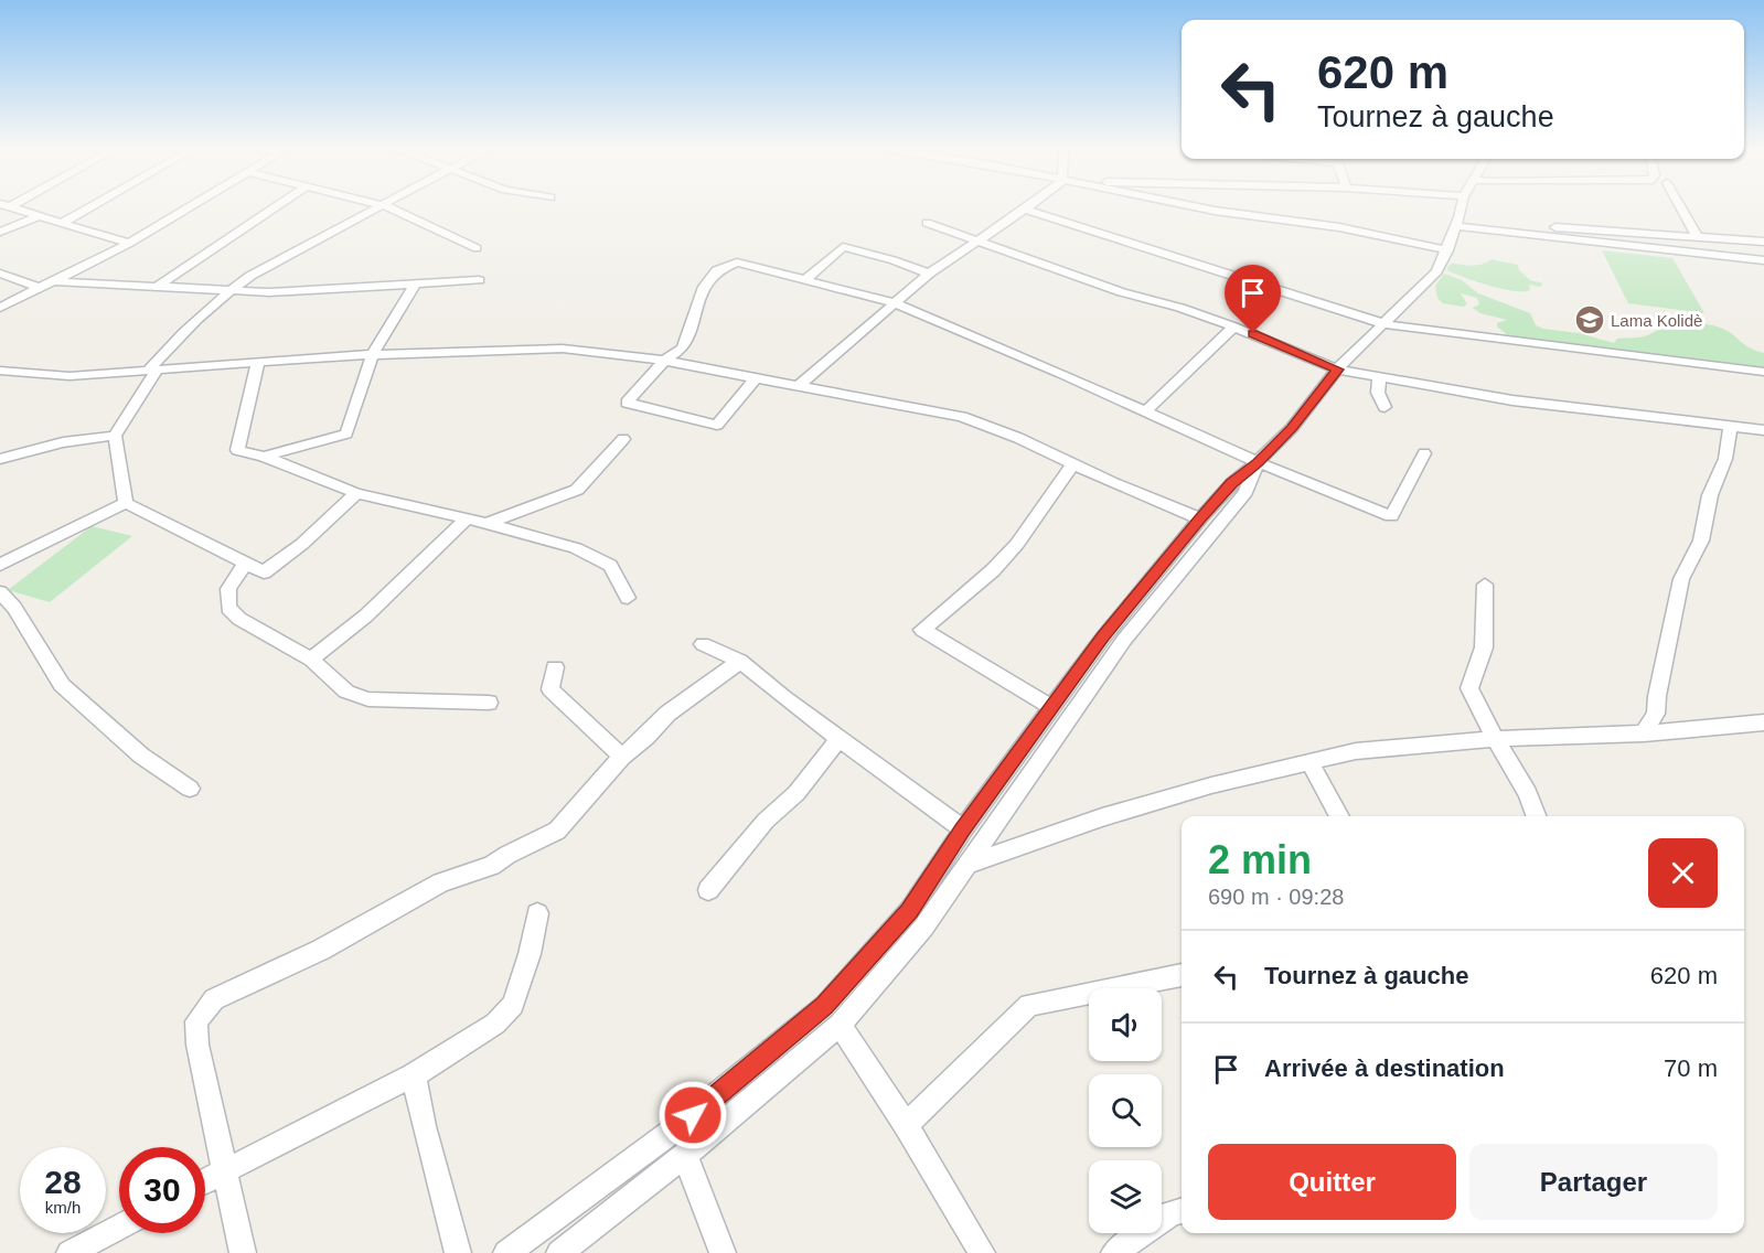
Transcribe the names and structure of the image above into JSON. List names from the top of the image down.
{
  "places": {
    "school or university": ["Lama Kolidè"]
  },
  "page": {
    "turn": ["620 m", "Tournez à gauche"],
    "heading": ["2 min", "690 m · 09:28"],
    "list": [
      {
        "name": "Tournez à gauche",
        "value": "620 m"
      },
      {
        "name": "Arrivée à destination",
        "value": "70 m"
      }
    ],
    "buttons": ["Quitter", "Partager"],
    "speed": "28 km/h",
    "limit": "30"
  }
}
